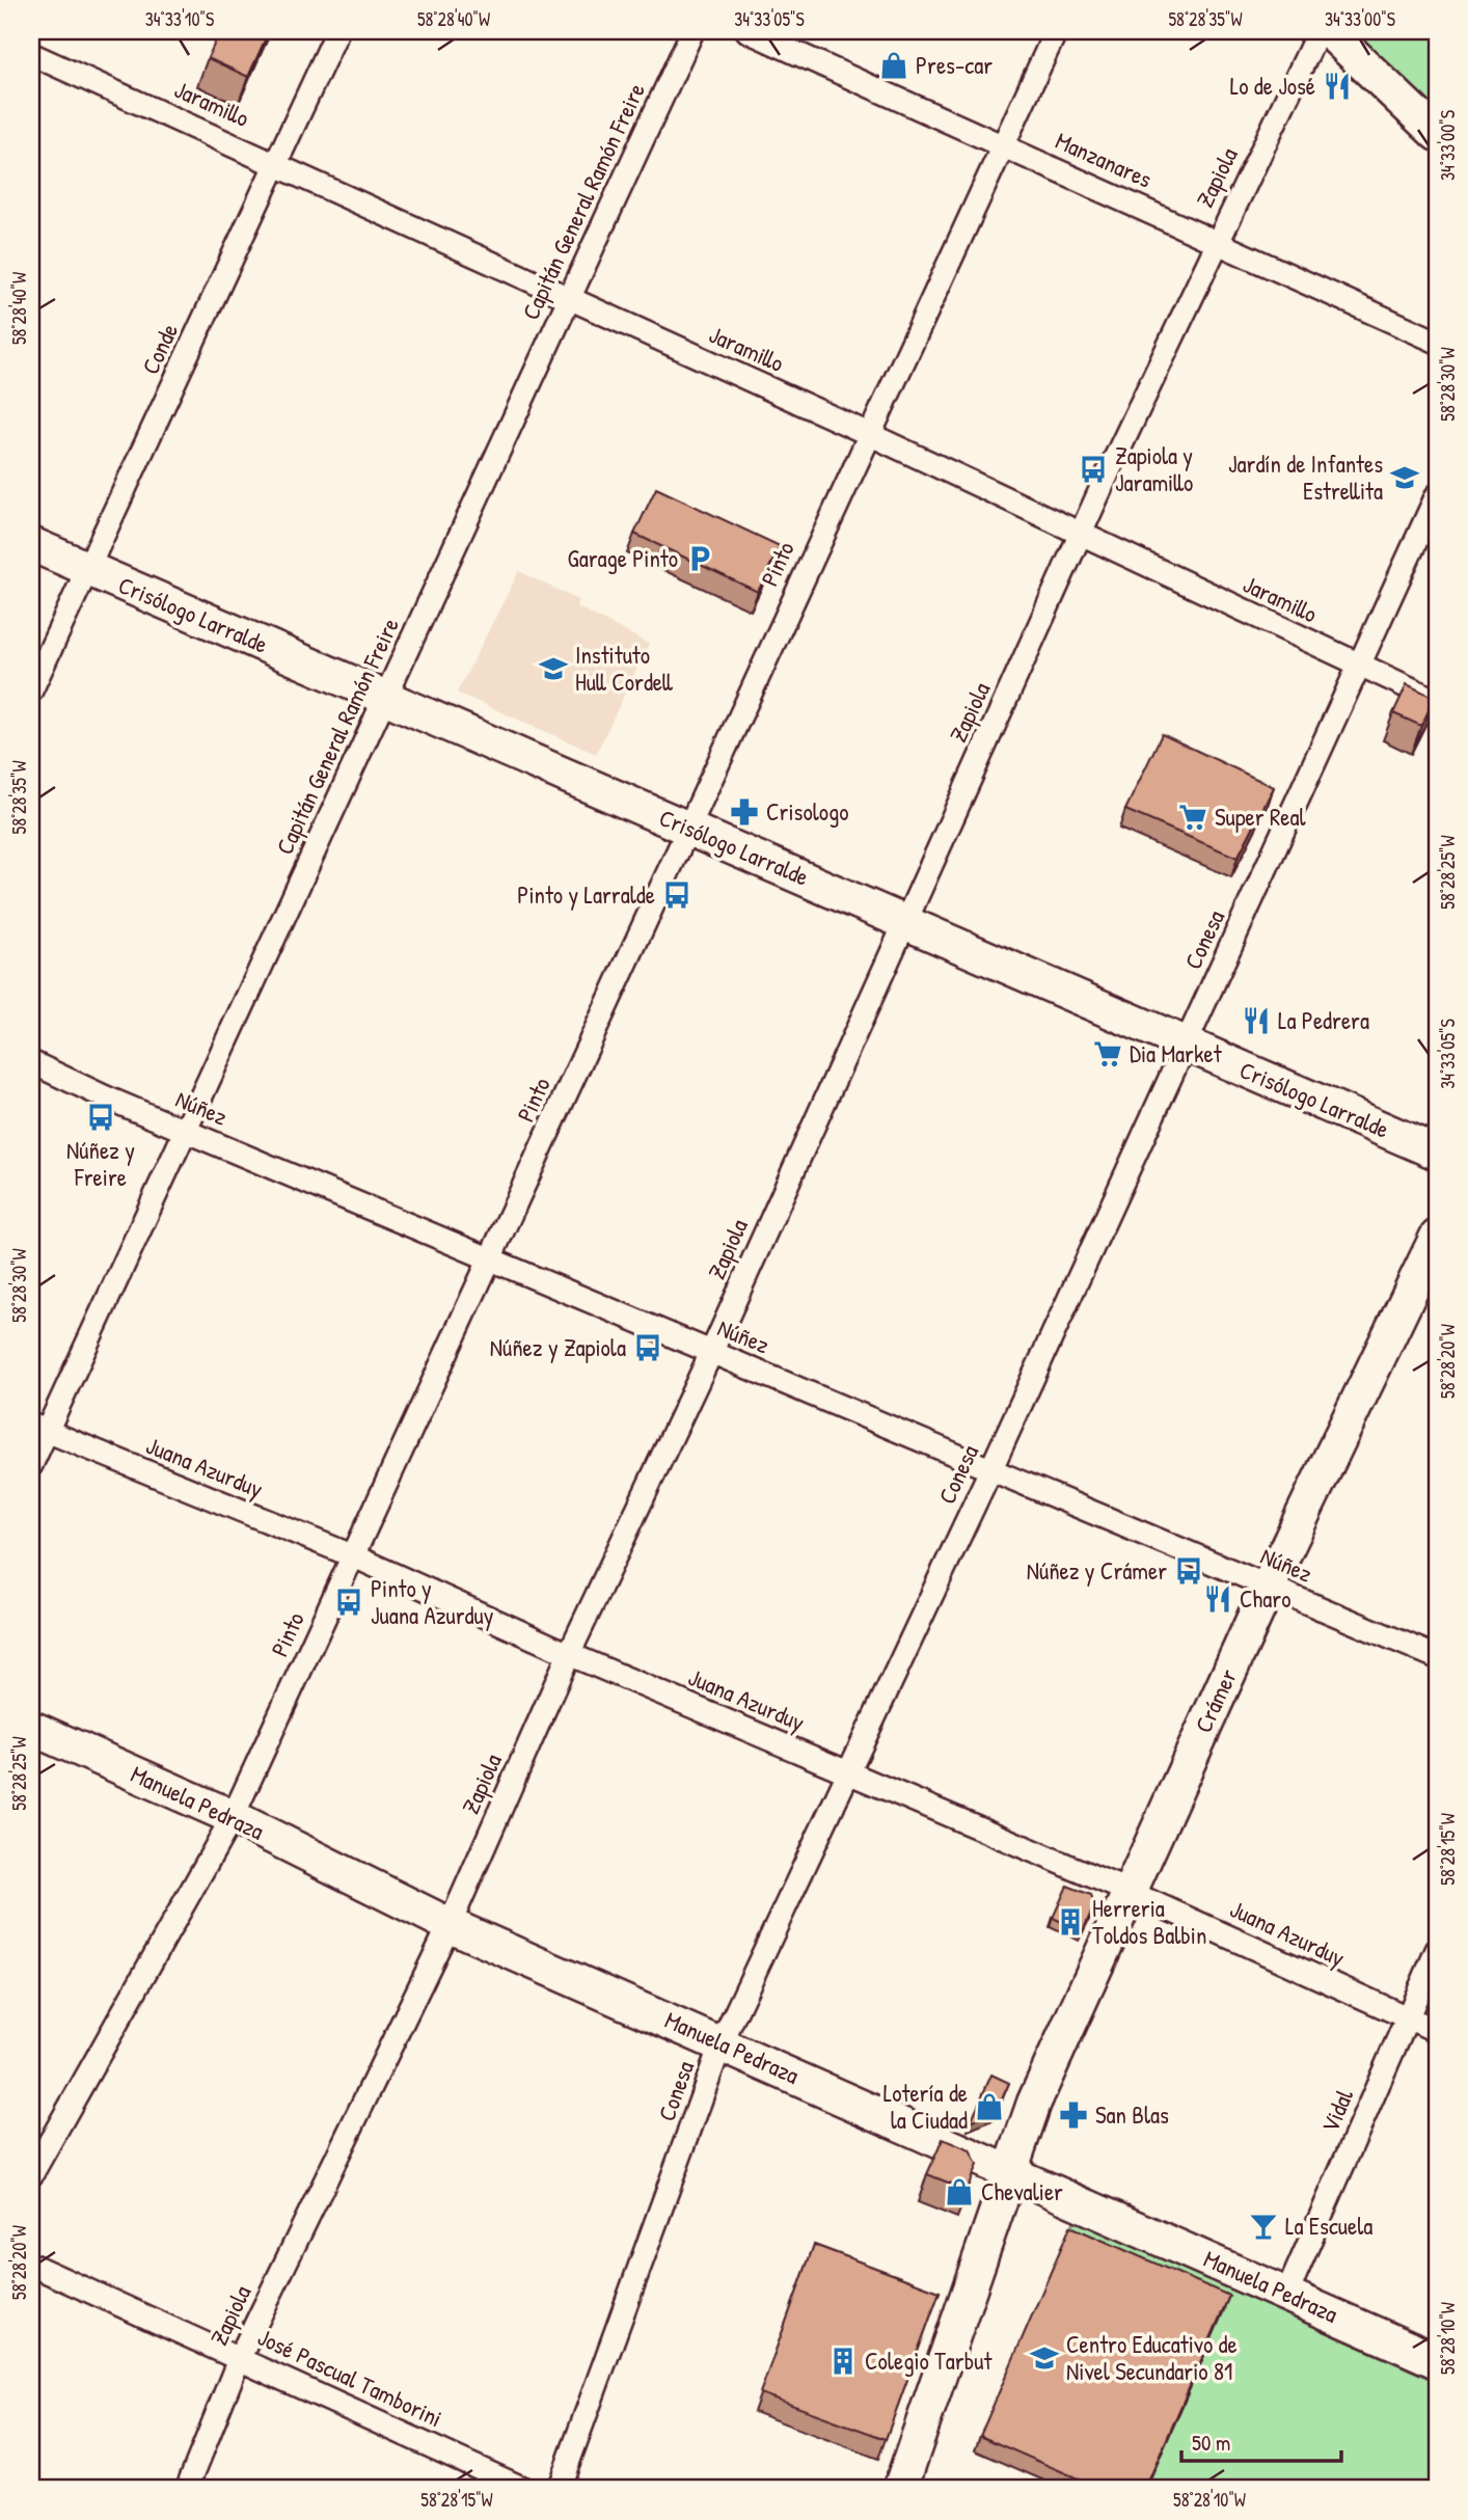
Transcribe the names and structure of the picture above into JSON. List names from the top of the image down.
{
  "streets": {
    "street": [
      "Jaramillo",
      "Manzanares",
      "Zapiola",
      "Capitán General Ramón Freire",
      "Conde",
      "Pinto",
      "Crisólogo Larralde",
      "Conesa",
      "Núñez",
      "Juana Azurduy",
      "Crámer",
      "Manuela Pedraza",
      "Vidal",
      "José Pascual Tamborini"
    ]
  },
  "crossings": [
    ["Jaramillo", "Zapiola"],
    ["Jaramillo", "Capitán General Ramón Freire"],
    ["Jaramillo", "Conde"],
    ["Jaramillo", "Pinto"],
    ["Jaramillo", "Conesa"],
    ["Manzanares", "Zapiola"],
    ["Manzanares", "Pinto"],
    ["Zapiola", "Crisólogo Larralde"],
    ["Zapiola", "Núñez"],
    ["Zapiola", "Juana Azurduy"],
    ["Zapiola", "Manuela Pedraza"],
    ["Zapiola", "José Pascual Tamborini"],
    ["Capitán General Ramón Freire", "Crisólogo Larralde"],
    ["Capitán General Ramón Freire", "Núñez"],
    ["Capitán General Ramón Freire", "Juana Azurduy"],
    ["Conde", "Crisólogo Larralde"],
    ["Pinto", "Crisólogo Larralde"],
    ["Pinto", "Núñez"],
    ["Pinto", "Juana Azurduy"],
    ["Pinto", "Manuela Pedraza"],
    ["Crisólogo Larralde", "Conesa"],
    ["Conesa", "Núñez"],
    ["Conesa", "Juana Azurduy"],
    ["Conesa", "Manuela Pedraza"],
    ["Núñez", "Crámer"],
    ["Juana Azurduy", "Crámer"],
    ["Juana Azurduy", "Vidal"],
    ["Crámer", "Manuela Pedraza"],
    ["Manuela Pedraza", "Vidal"]
  ],
  "places": {
    "shop": ["Pres-car", "Lotería de la Ciudad", "Chevalier"],
    "restaurant": ["Lo de José", "La Pedrera", "Charo"],
    "bus stop": [
      "Zapiola y Jaramillo",
      "Pinto y Larralde",
      "Núñez y Freire",
      "Núñez y Zapiola",
      "Núñez y Crámer",
      "Pinto y Juana Azurduy"
    ],
    "school or university": ["Jardín de Infantes Estrellita", "Instituto Hull Cordell", "Centro Educativo de Nivel Secundario 81"],
    "parking": ["Garage Pinto"],
    "pharmacy": ["Crisologo", "San Blas"],
    "supermarket": ["Super Real", "Dia Market"],
    "building": ["Herreria Toldos Balbin", "Colegio Tarbut"],
    "bar": ["La Escuela"]
  },
  "scale_bar": "50 m",
  "coordinates": [
    "34°33'10\"S",
    "58°28'40\"W",
    "34°33'05\"S",
    "58°28'35\"W",
    "34°33'00\"S",
    "58°28'30\"W",
    "58°28'25\"W",
    "58°28'20\"W",
    "58°28'15\"W",
    "58°28'10\"W"
  ]
}
